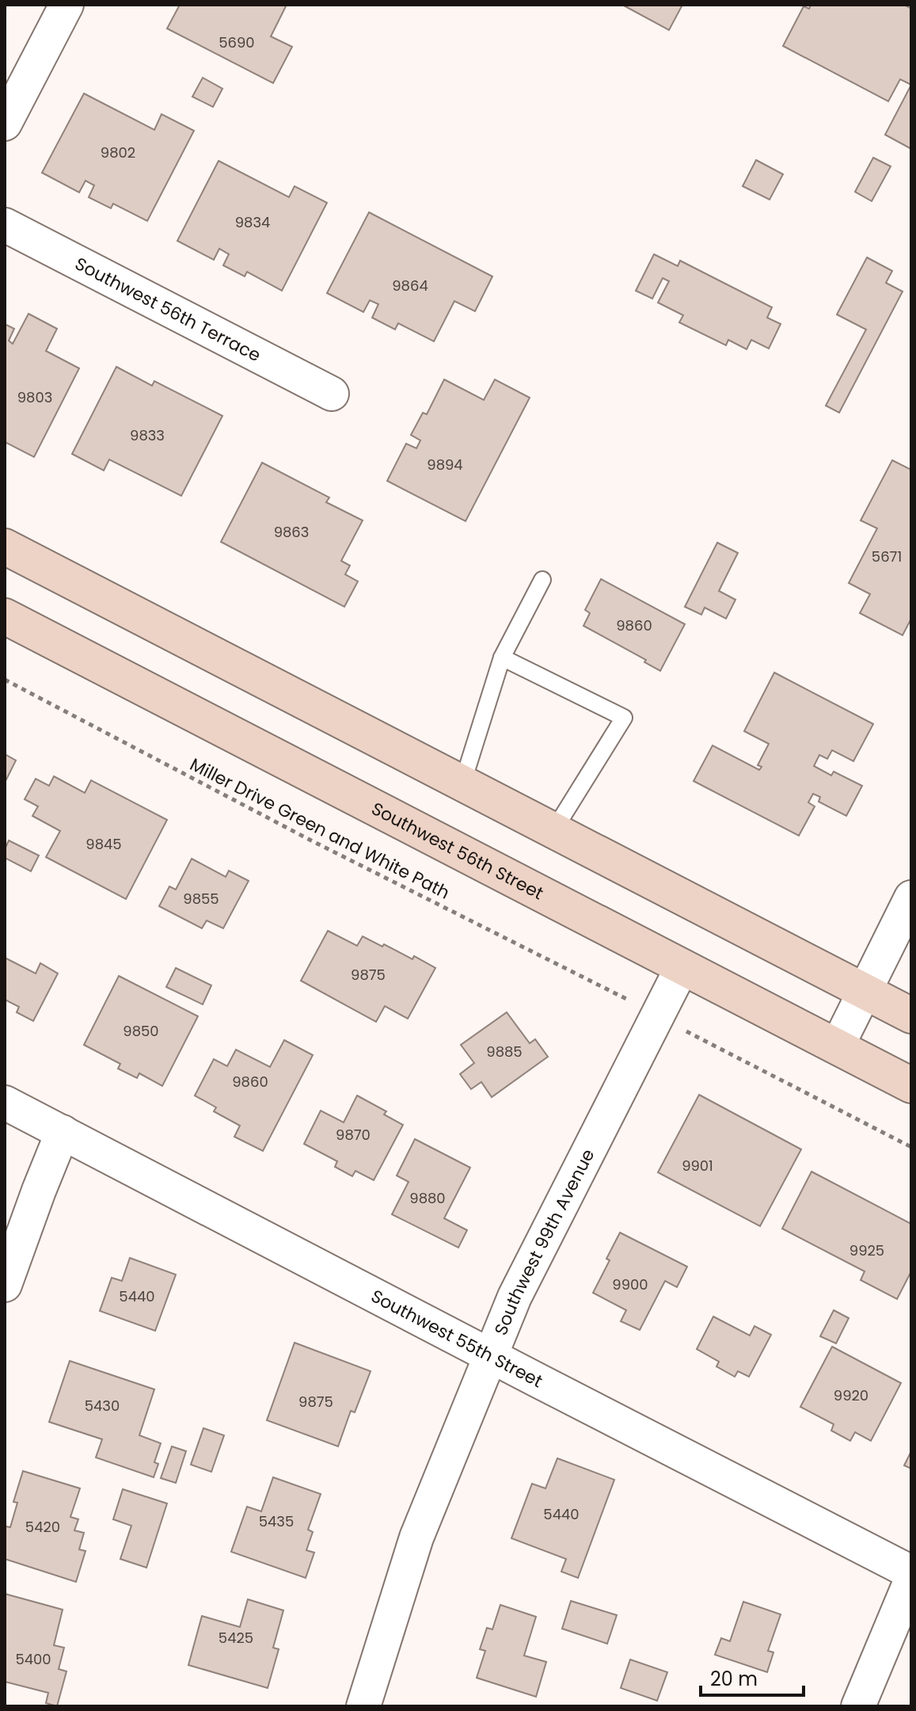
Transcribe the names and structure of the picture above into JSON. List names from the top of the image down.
{
  "streets": {
    "main road": ["Southwest 56th Street"],
    "street": ["Southwest 56th Terrace", "Southwest 99th Avenue", "Southwest 55th Street"],
    "path": ["Miller Drive Green and White Path"]
  },
  "crossings": [
    ["Southwest 56th Street", "Southwest 99th Avenue"],
    ["Southwest 99th Avenue", "Southwest 55th Street"]
  ],
  "house_numbers": [
    "5690",
    "9802",
    "9834",
    "9864",
    "9803",
    "9833",
    "9894",
    "9863",
    "5671",
    "9860",
    "9845",
    "9855",
    "9875",
    "9850",
    "9885",
    "9860",
    "9870",
    "9901",
    "9880",
    "9925",
    "9900",
    "5440",
    "9920",
    "9875",
    "5430",
    "5440",
    "5435",
    "5420",
    "5425",
    "5400"
  ],
  "scale_bar": "20 m"
}
